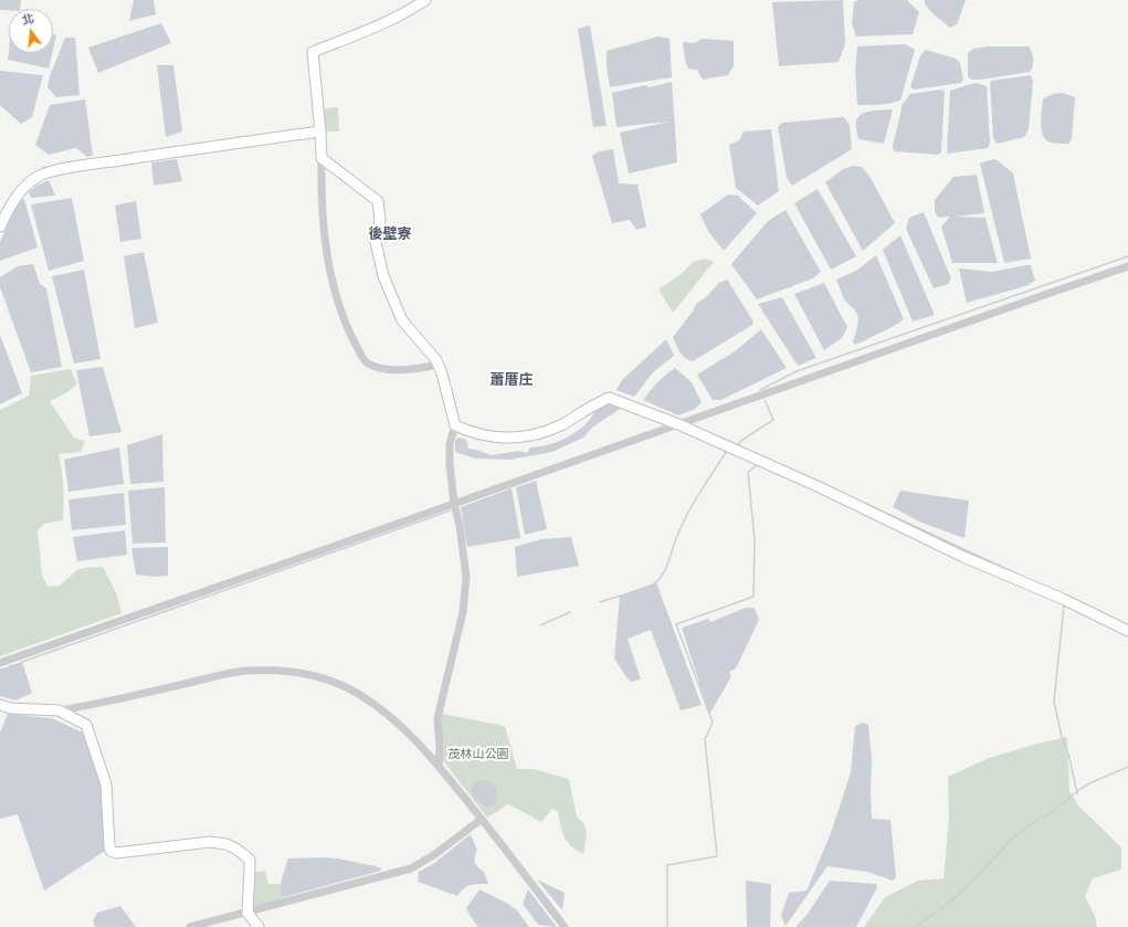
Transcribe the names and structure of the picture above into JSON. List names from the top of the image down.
{
  "districts": ["後壁寮", "蕭厝庄"],
  "parks": ["茂林山公園"],
  "north": "top"
}
